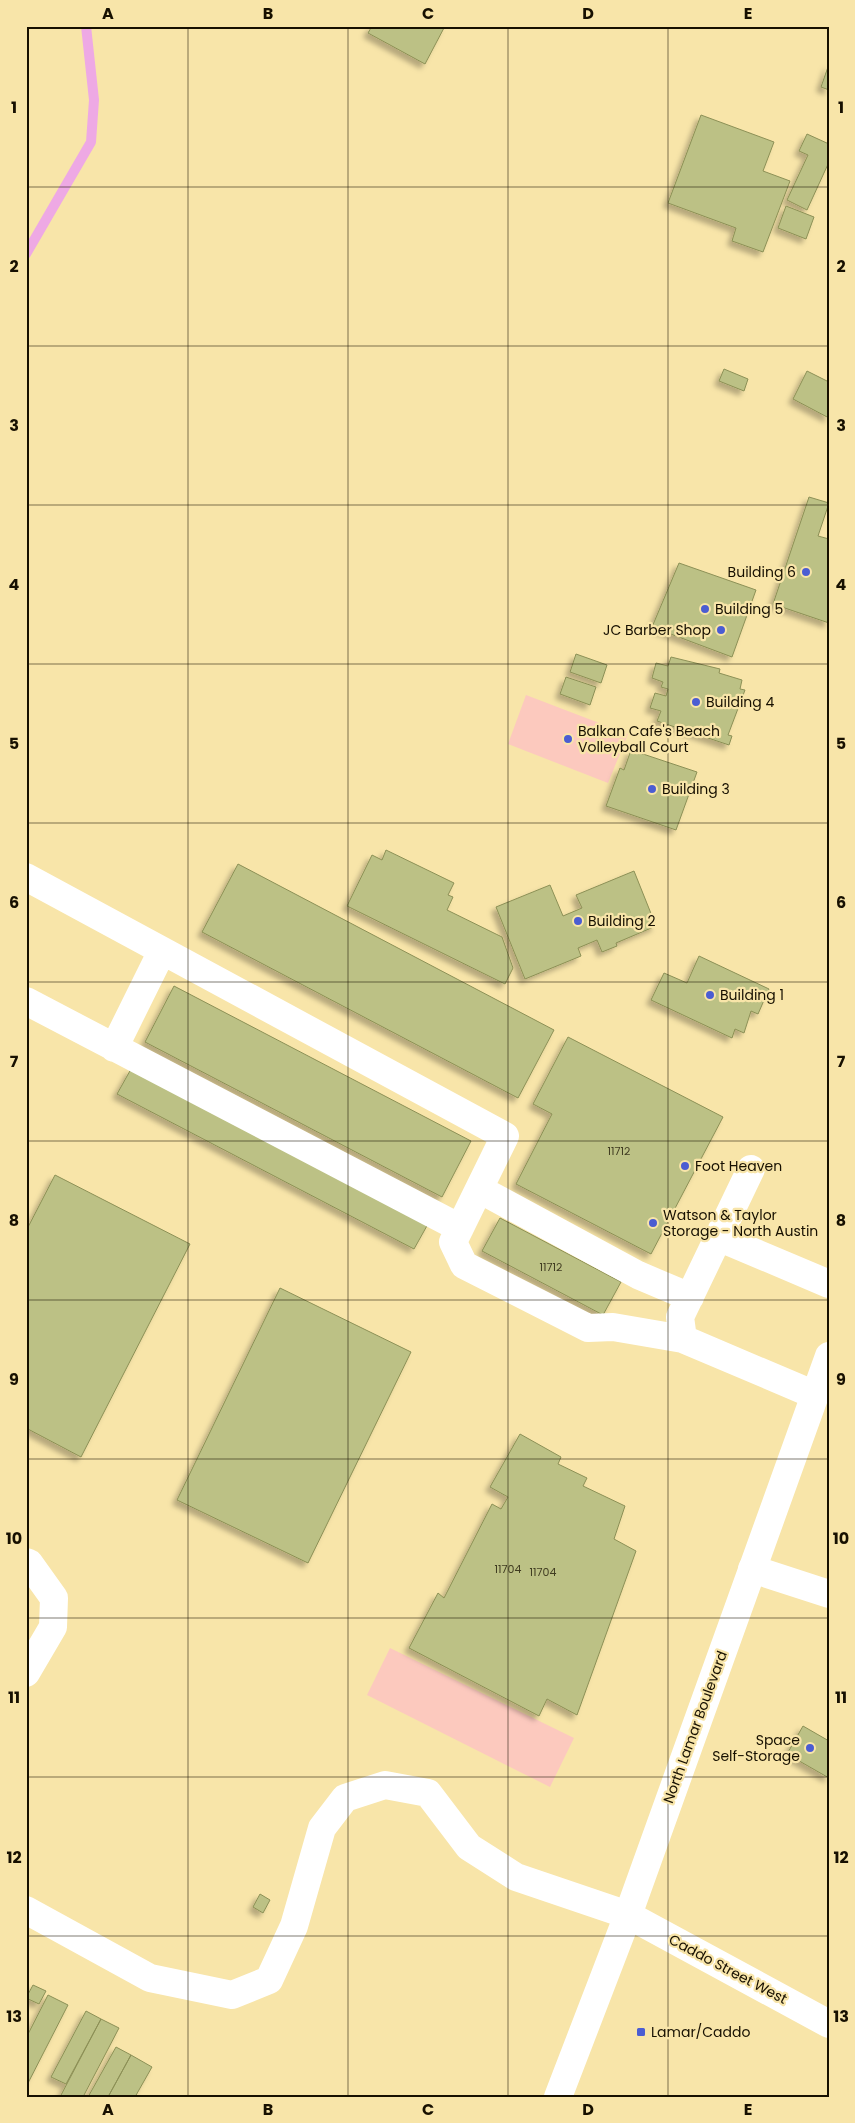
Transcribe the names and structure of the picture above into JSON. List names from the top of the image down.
{
  "streets": {
    "main road": ["North Lamar Boulevard", "Caddo Street West"]
  },
  "crossings": [
    ["North Lamar Boulevard", "Caddo Street West"]
  ],
  "places": {
    "other": [
      "Building 6",
      "Building 5",
      "JC Barber Shop",
      "Building 4",
      "Balkan Cafe's Beach Volleyball Court",
      "Building 3",
      "Building 2",
      "Building 1",
      "Foot Heaven",
      "Watson & Taylor Storage - North Austin",
      "Space Self-Storage"
    ],
    "transit": ["Lamar/Caddo"]
  },
  "house_numbers": [
    "11712",
    "11712",
    "11704",
    "11704"
  ],
  "grid": {
    "columns": [
      "A",
      "B",
      "C",
      "D",
      "E"
    ],
    "rows": [
      "1",
      "2",
      "3",
      "4",
      "5",
      "6",
      "7",
      "8",
      "9",
      "10",
      "11",
      "12",
      "13"
    ]
  }
}
